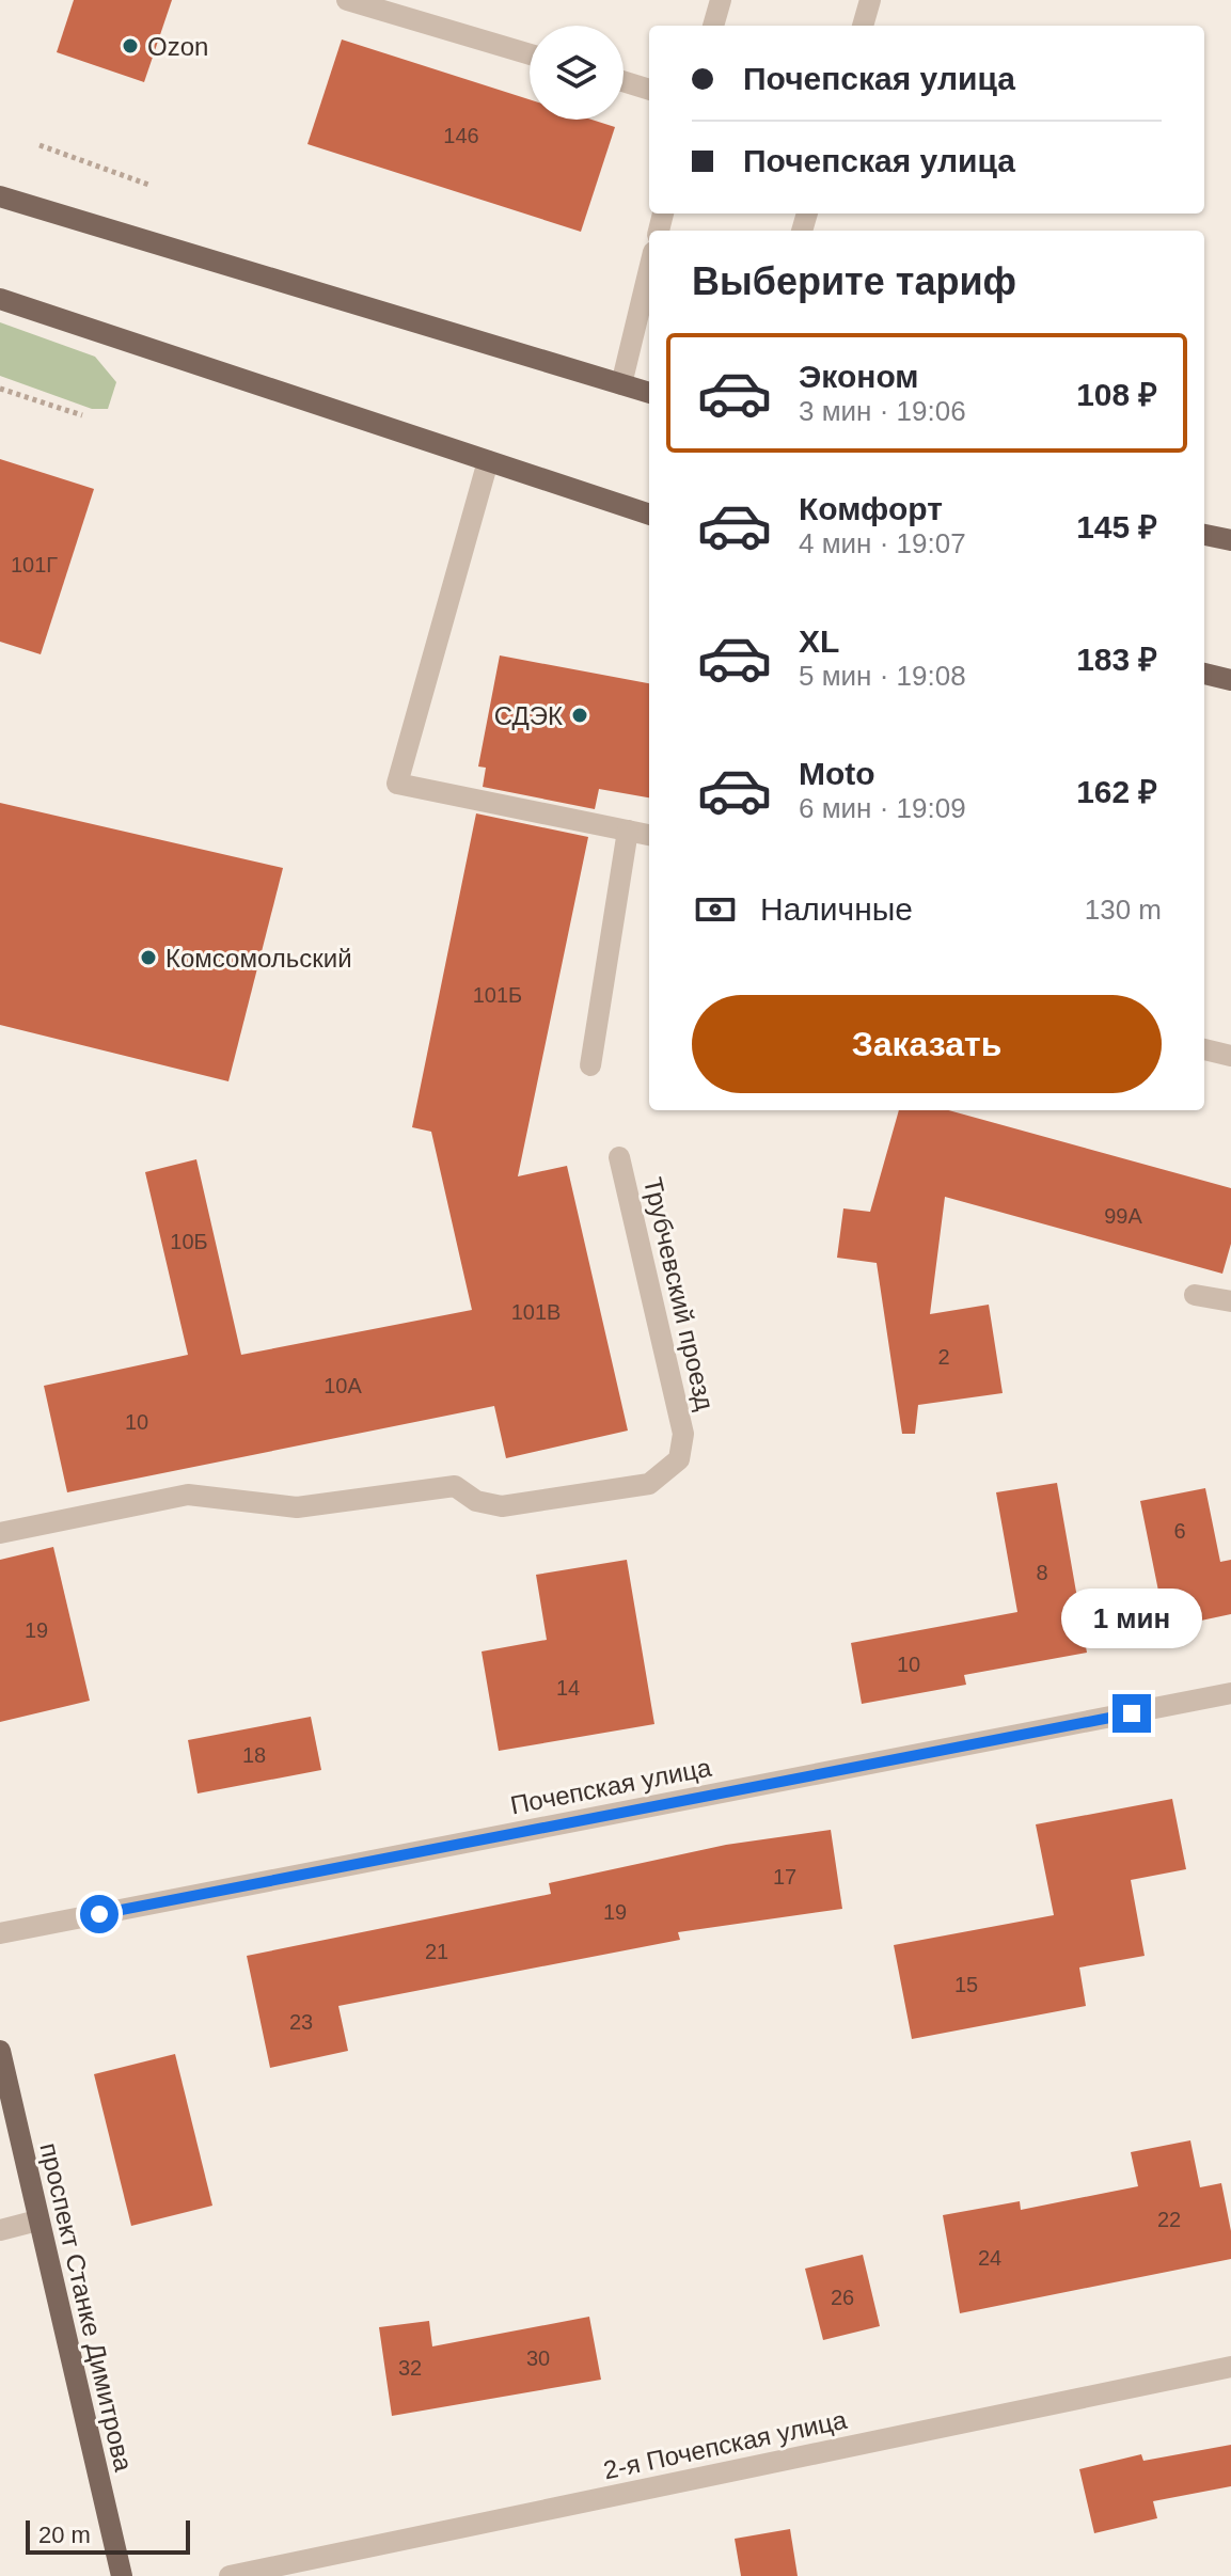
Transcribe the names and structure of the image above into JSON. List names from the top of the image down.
{
  "streets": {
    "main road": ["проспект Станке Димитрова"],
    "street": ["Трубчевский проезд", "Почепская улица", "2-я Почепская улица"]
  },
  "places": ["Ozon", "СДЭК", "Комсомольский"],
  "house_numbers": [
    "146",
    "101Г",
    "101Б",
    "99А",
    "10Б",
    "101В",
    "2",
    "10А",
    "10",
    "6",
    "8",
    "19",
    "10",
    "14",
    "18",
    "17",
    "19",
    "21",
    "15",
    "23",
    "22",
    "24",
    "26",
    "30",
    "32"
  ],
  "scale_bar": "20 m",
  "page": {
    "banner": ["Почепская улица", "Почепская улица"],
    "heading": "Выберите тариф",
    "list": [
      {
        "name": "Эконом",
        "note": "3 мин · 19:06",
        "value": "108 ₽"
      },
      {
        "name": "Комфорт",
        "note": "4 мин · 19:07",
        "value": "145 ₽"
      },
      {
        "name": "XL",
        "note": "5 мин · 19:08",
        "value": "183 ₽"
      },
      {
        "name": "Moto",
        "note": "6 мин · 19:09",
        "value": "162 ₽"
      }
    ],
    "pay": ["Наличные", "130 m"],
    "buttons": "Заказать",
    "bubble": "1 мин",
    "scale": "20 m"
  }
}
